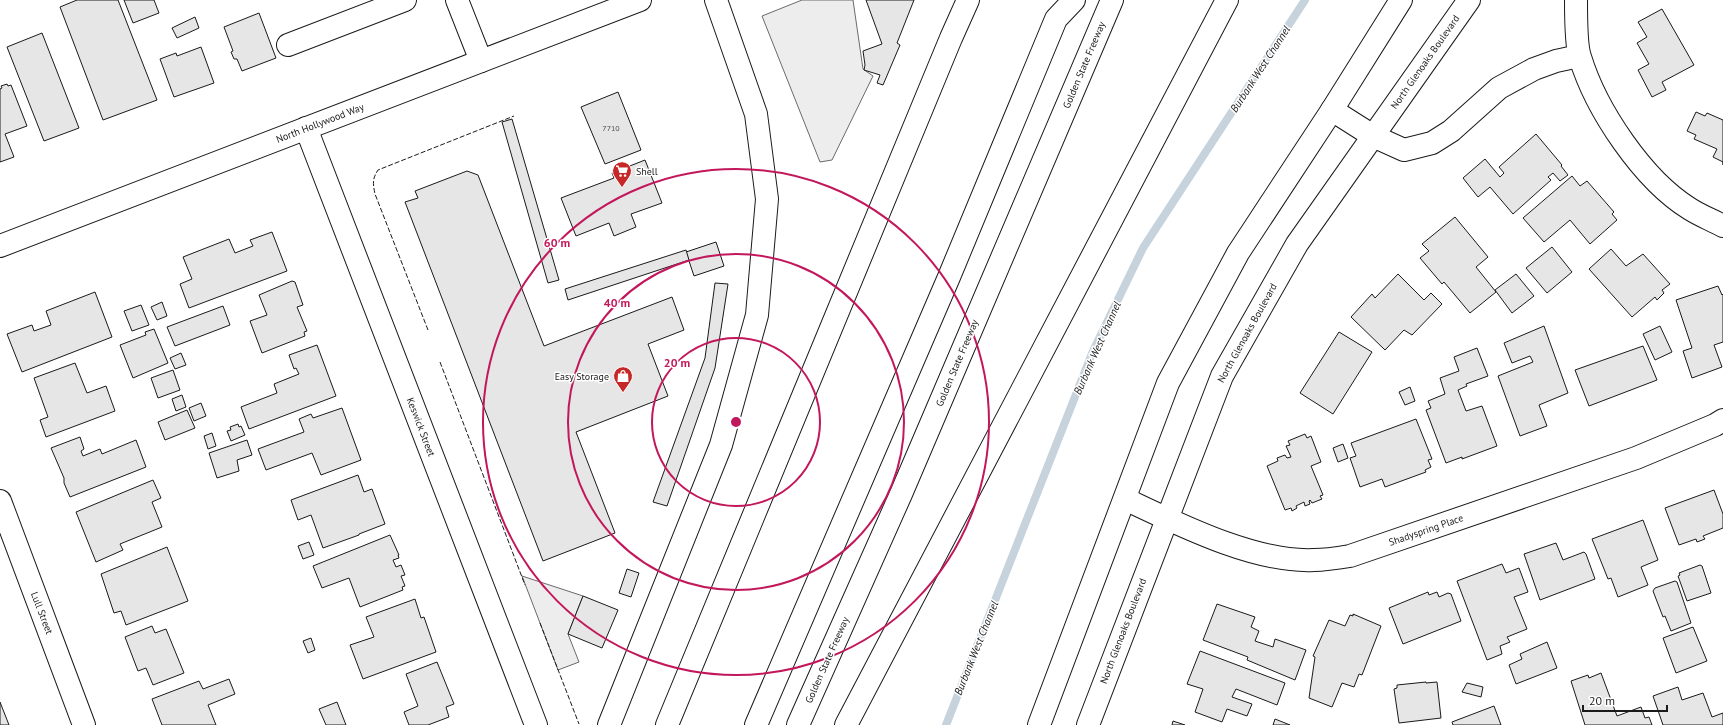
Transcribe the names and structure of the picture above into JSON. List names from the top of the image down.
{
  "streets": {
    "main road": [
      "North Glenoaks Boulevard",
      "Golden State Freeway",
      "North Hollywood Way",
      "Keswick Street",
      "Shadyspring Place",
      "Lull Street"
    ]
  },
  "crossings": [
    ["North Glenoaks Boulevard", "Shadyspring Place"],
    ["North Hollywood Way", "Keswick Street"]
  ],
  "water": ["Burbank West Channel"],
  "places": {
    "supermarket": ["Shell"],
    "shop": ["Easy Storage"]
  },
  "house_numbers": ["7710"],
  "scale_bar": "20 m",
  "rings": ["60 m", "40 m", "20 m"]
}
